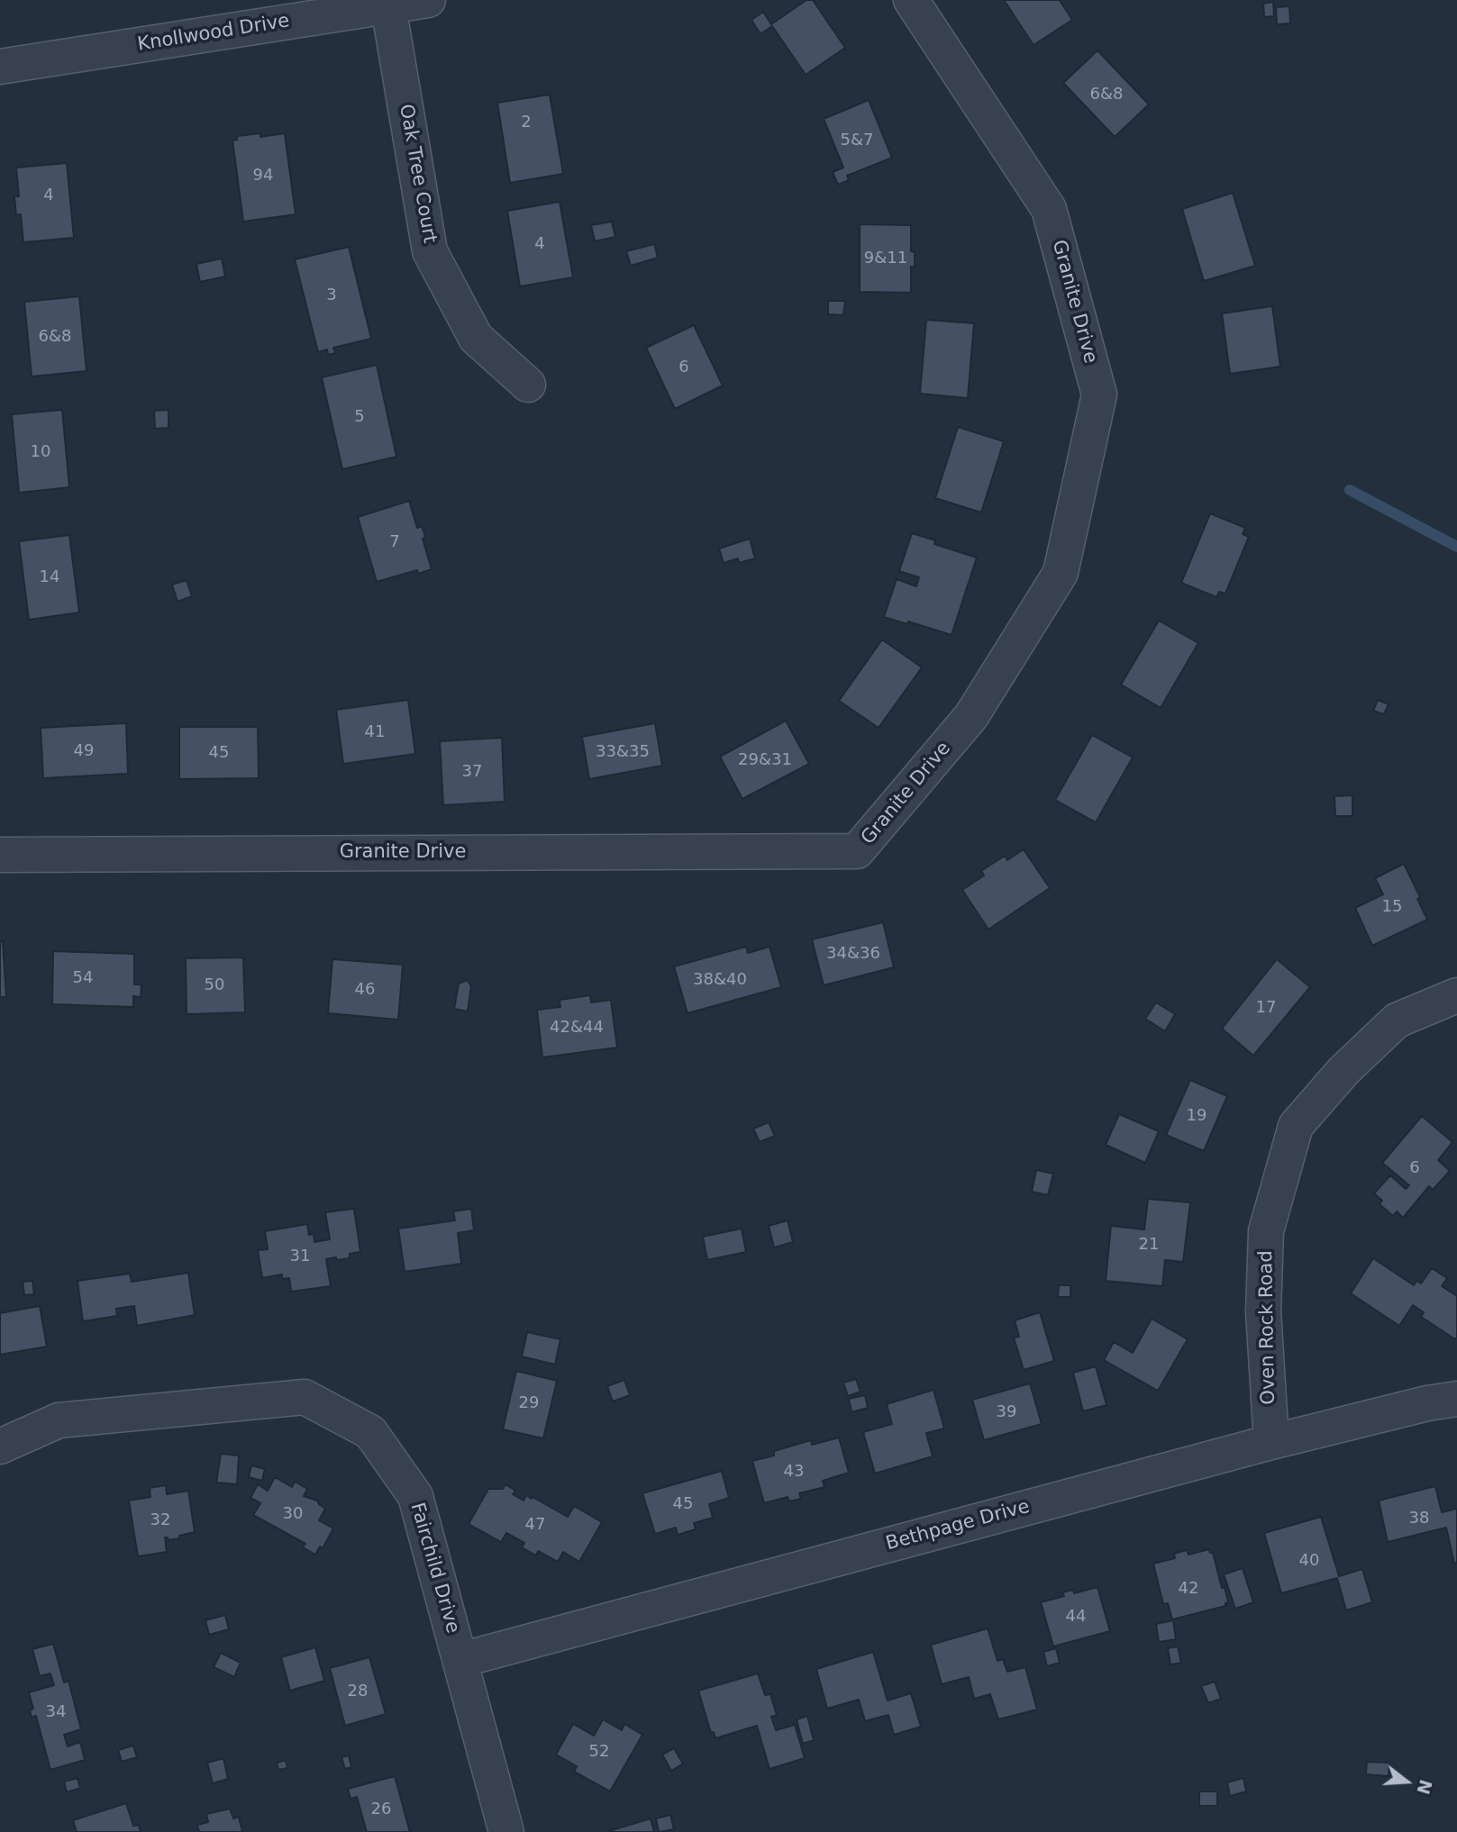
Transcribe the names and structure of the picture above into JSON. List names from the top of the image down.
{
  "streets": {
    "street": [
      "Knollwood Drive",
      "Oak Tree Court",
      "Granite Drive",
      "Oven Rock Road",
      "Bethpage Drive",
      "Fairchild Drive"
    ]
  },
  "crossings": [
    ["Knollwood Drive", "Oak Tree Court"],
    ["Oven Rock Road", "Bethpage Drive"],
    ["Bethpage Drive", "Fairchild Drive"]
  ],
  "house_numbers": [
    "6&8",
    "2",
    "5&7",
    "94",
    "4",
    "4",
    "9&11",
    "3",
    "6&8",
    "6",
    "5",
    "10",
    "7",
    "14",
    "41",
    "49",
    "33&35",
    "45",
    "29&31",
    "37",
    "15",
    "34&36",
    "54",
    "38&40",
    "50",
    "46",
    "17",
    "42&44",
    "19",
    "6",
    "21",
    "31",
    "29",
    "39",
    "43",
    "45",
    "30",
    "38",
    "32",
    "47",
    "40",
    "42",
    "44",
    "28",
    "34",
    "52",
    "26"
  ],
  "north": "right"
}
